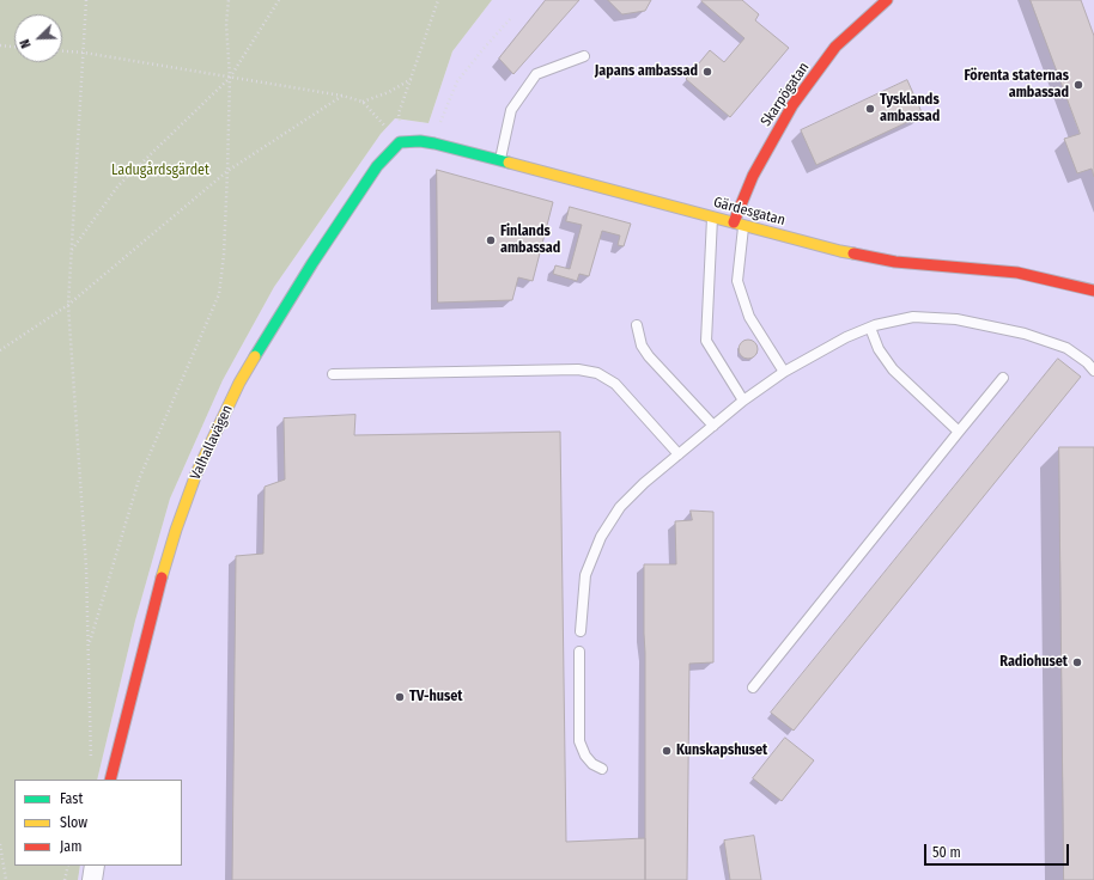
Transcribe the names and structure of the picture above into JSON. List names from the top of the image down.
{
  "streets": {
    "street": ["Skarpögatan", "Gärdesgatan", "Valhallavägen"]
  },
  "crossings": [
    ["Skarpögatan", "Gärdesgatan"],
    ["Gärdesgatan", "Valhallavägen"]
  ],
  "parks": ["Ladugårdsgärdet"],
  "places": [
    "Japans ambassad",
    "Förenta staternas ambassad",
    "Tysklands ambassad",
    "Finlands ambassad",
    "Radiohuset",
    "TV-huset",
    "Kunskapshuset"
  ],
  "legend": ["Fast", "Slow", "Jam"],
  "scale_bar": "50 m",
  "north": "bottom left"
}
